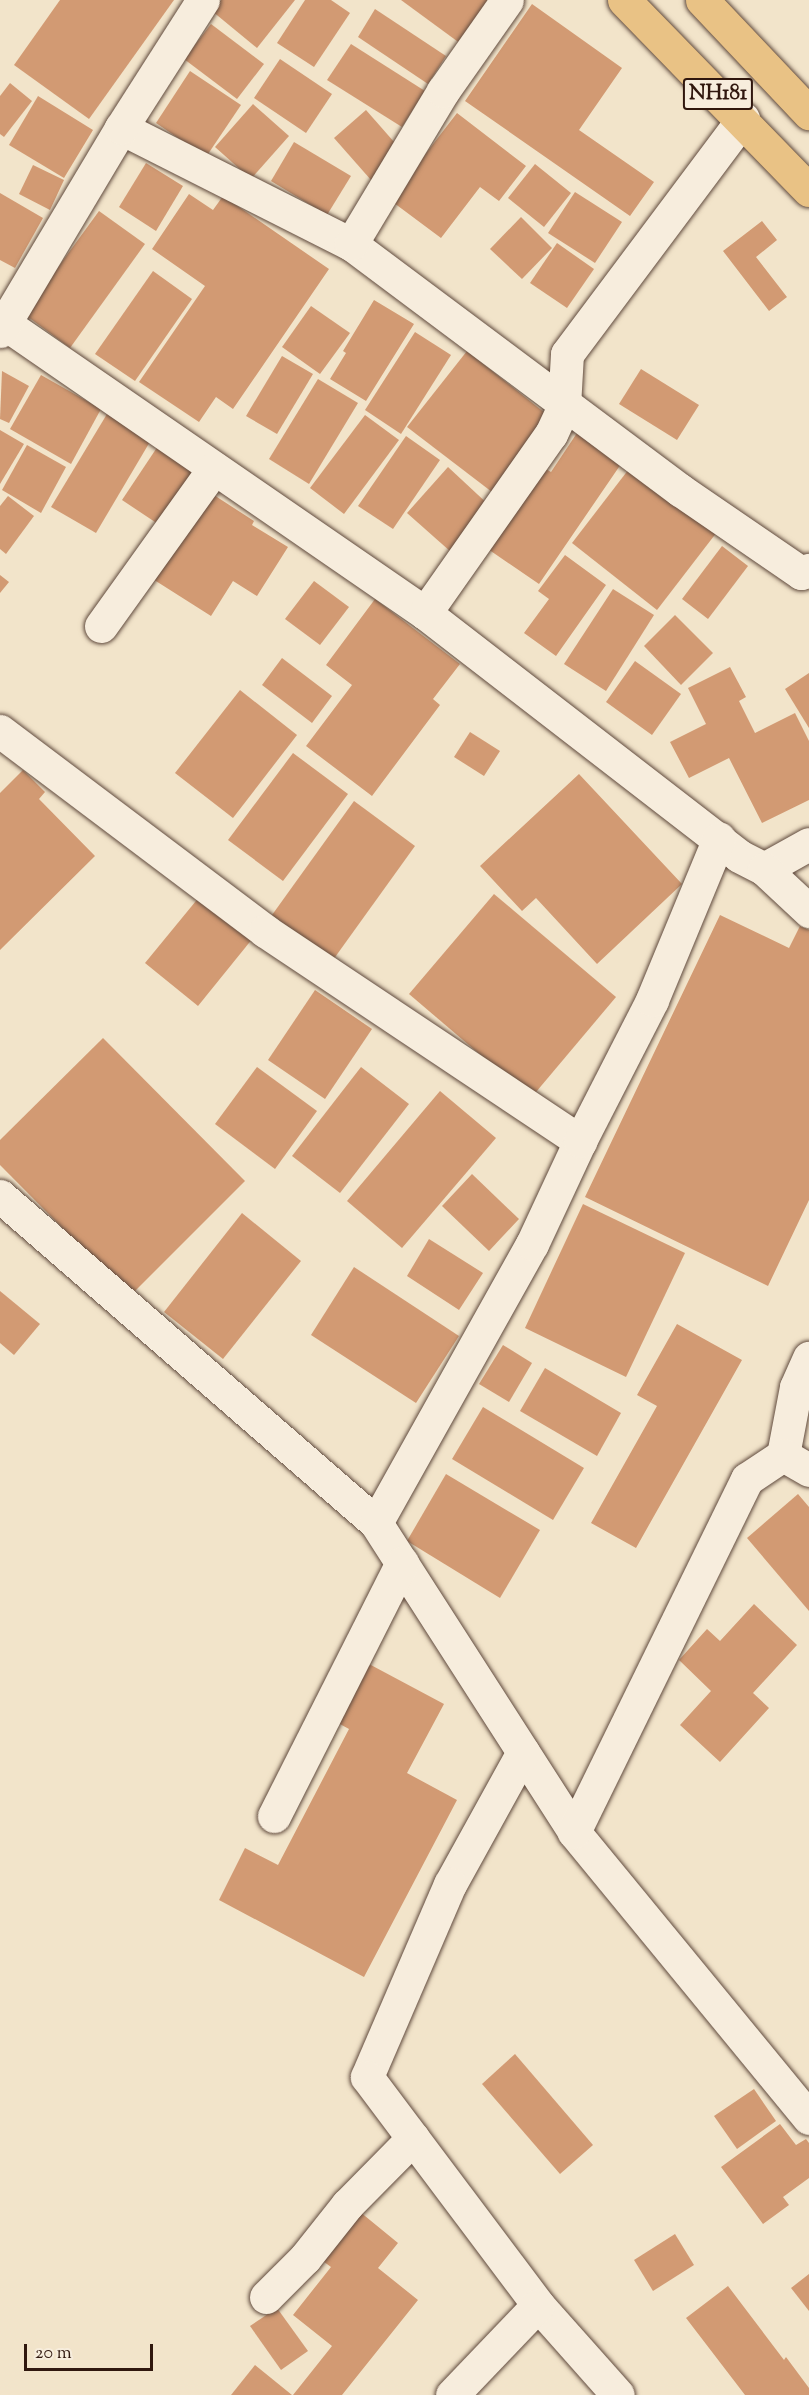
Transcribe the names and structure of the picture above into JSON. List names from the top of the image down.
{
  "streets": {
    "highway": ["NH181"]
  },
  "scale_bar": "20 m"
}
